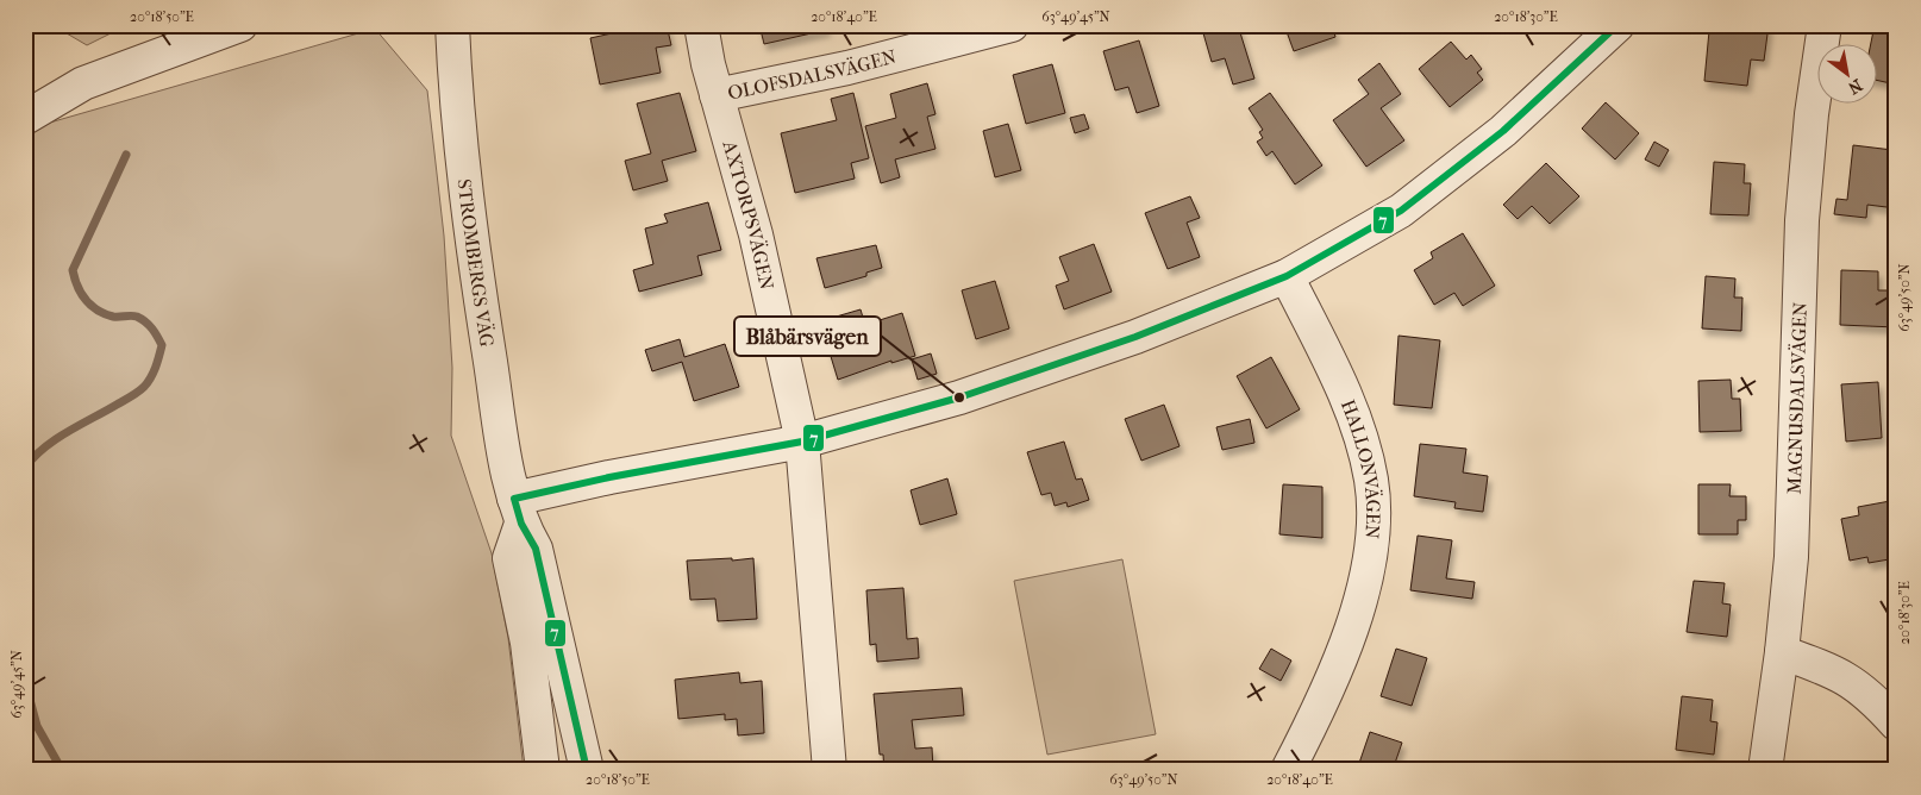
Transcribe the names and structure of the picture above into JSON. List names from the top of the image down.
{
  "streets": {
    "street": [
      "OLOFSDALSVÄGEN",
      "AXTORPSVÄGEN",
      "STROMBERGS VÄG",
      "MAGNUSDALSVÄGEN",
      "HALLONVÄGEN"
    ]
  },
  "crossings": [
    ["OLOFSDALSVÄGEN", "AXTORPSVÄGEN"]
  ],
  "places": ["Blåbärsvägen"],
  "lines": ["transit line 7"],
  "north": "bottom right",
  "coordinates": [
    "20°18'50\"E",
    "20°18'40\"E",
    "63°49'45\"N",
    "20°18'30\"E",
    "63°49'50\"N"
  ]
}
